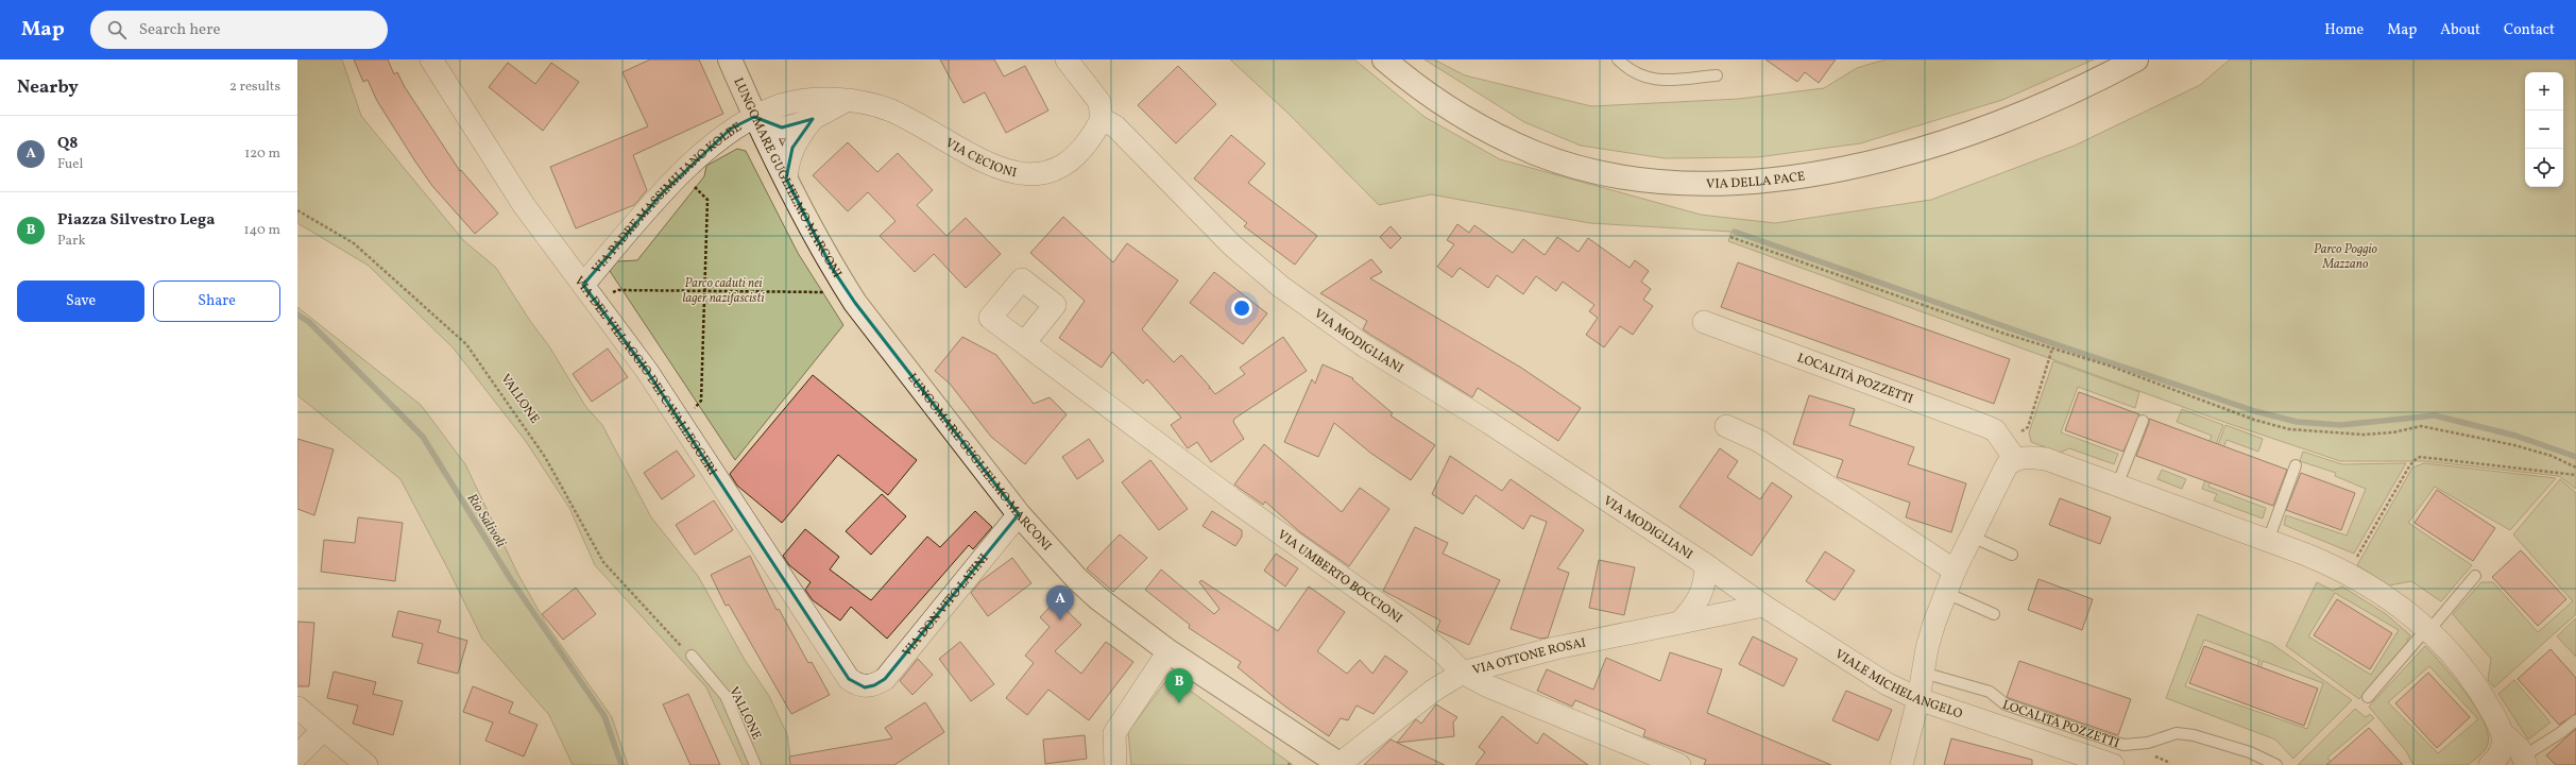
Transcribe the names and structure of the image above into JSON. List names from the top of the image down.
{
  "streets": {
    "street": [
      "VIA CECIONI",
      "LUNGOMARE GUGLIELMO MARCONI",
      "VIA DELLA PACE",
      "VIA PADRE MASSIMILIANO KOLBE",
      "VIA MODIGLIANI",
      "VIA DEL VILLAGGIO DEI CAVALLEGGERI",
      "LOCALITÀ POZZETTI",
      "VIA UMBERTO BOCCIONI",
      "VIA DON VITO LATINI",
      "VIA OTTONE ROSAI",
      "VIALE MICHELANGELO"
    ],
    "lane": ["VALLONE"]
  },
  "crossings": [
    ["VIA CECIONI", "LUNGOMARE GUGLIELMO MARCONI"],
    ["VIA CECIONI", "VIA PADRE MASSIMILIANO KOLBE"],
    ["VIA CECIONI", "VIA MODIGLIANI"],
    ["LUNGOMARE GUGLIELMO MARCONI", "VIA PADRE MASSIMILIANO KOLBE"],
    ["LUNGOMARE GUGLIELMO MARCONI", "VIA DON VITO LATINI"],
    ["LUNGOMARE GUGLIELMO MARCONI", "VIA OTTONE ROSAI"],
    ["VIA PADRE MASSIMILIANO KOLBE", "VIA DEL VILLAGGIO DEI CAVALLEGGERI"],
    ["VIA MODIGLIANI", "VIALE MICHELANGELO"],
    ["VIA DEL VILLAGGIO DEI CAVALLEGGERI", "VIA DON VITO LATINI"],
    ["VIA UMBERTO BOCCIONI", "VIA OTTONE ROSAI"],
    ["VIA OTTONE ROSAI", "VIALE MICHELANGELO"]
  ],
  "water": ["Rio Salivoli"],
  "parks": ["Parco Poggio Mazzano", "Parco caduti nei lager nazifascisti"],
  "page": {
    "header": "Map",
    "search": "Search here",
    "nav": [
      "Home",
      "Map",
      "About",
      "Contact"
    ],
    "heading": ["Nearby", "2 results"],
    "map_buttons": ["+", "−"],
    "list": [
      {
        "mark": "A",
        "name": "Q8",
        "note": "Fuel",
        "value": "120 m"
      },
      {
        "mark": "B",
        "name": "Piazza Silvestro Lega",
        "note": "Park",
        "value": "140 m"
      }
    ],
    "buttons": ["Save", "Share"],
    "pins": ["A", "B"]
  }
}
